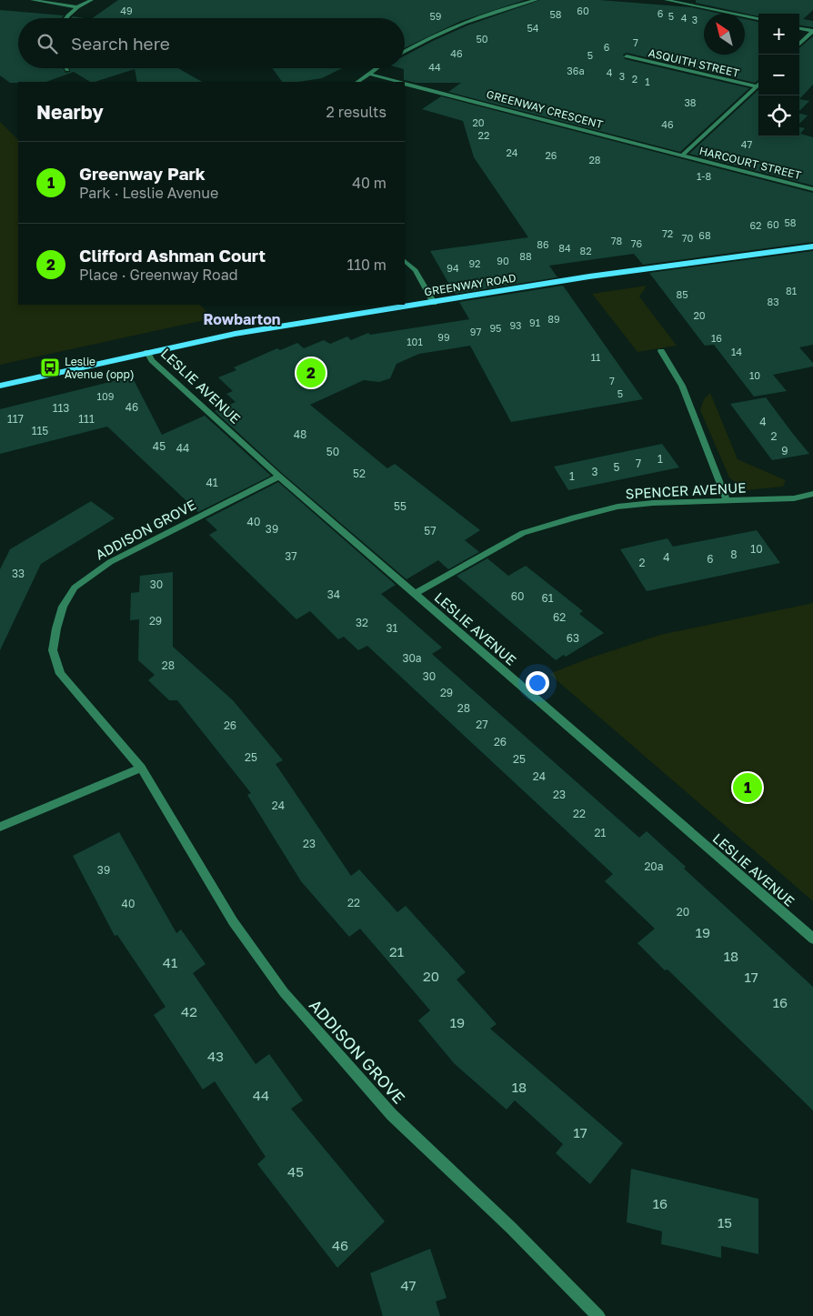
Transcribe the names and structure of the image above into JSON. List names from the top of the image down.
{
  "streets": {
    "main road": ["GREENWAY ROAD"],
    "street": [
      "ASQUITH STREET",
      "GREENWAY CRESCENT",
      "HARCOURT STREET",
      "LESLIE AVENUE",
      "SPENCER AVENUE",
      "ADDISON GROVE"
    ]
  },
  "crossings": [
    ["GREENWAY CRESCENT", "HARCOURT STREET"],
    ["GREENWAY ROAD", "LESLIE AVENUE"],
    ["LESLIE AVENUE", "SPENCER AVENUE"],
    ["LESLIE AVENUE", "ADDISON GROVE"]
  ],
  "districts": ["Rowbarton"],
  "places": {
    "bus stop": ["Leslie Avenue (opp)"]
  },
  "house_numbers": [
    "49",
    "60",
    "6",
    "58",
    "59",
    "5",
    "4",
    "3",
    "54",
    "50",
    "7",
    "6",
    "46",
    "5",
    "44",
    "36a",
    "4",
    "3",
    "2",
    "1",
    "38",
    "20",
    "46",
    "22",
    "47",
    "24",
    "26",
    "28",
    "1-8",
    "58",
    "60",
    "62",
    "72",
    "68",
    "70",
    "78",
    "76",
    "86",
    "84",
    "82",
    "88",
    "90",
    "92",
    "94",
    "81",
    "85",
    "83",
    "20",
    "89",
    "91",
    "93",
    "95",
    "97",
    "99",
    "16",
    "101",
    "14",
    "11",
    "10",
    "7",
    "5",
    "109",
    "46",
    "113",
    "117",
    "111",
    "4",
    "115",
    "48",
    "2",
    "45",
    "44",
    "9",
    "50",
    "1",
    "7",
    "5",
    "3",
    "52",
    "1",
    "41",
    "55",
    "40",
    "39",
    "57",
    "10",
    "8",
    "37",
    "4",
    "6",
    "2",
    "33",
    "30",
    "34",
    "60",
    "61",
    "62",
    "29",
    "32",
    "31",
    "63",
    "30a",
    "28",
    "30",
    "29",
    "28",
    "27",
    "26",
    "26",
    "25",
    "25",
    "24",
    "23",
    "24",
    "22",
    "21",
    "23",
    "20a",
    "39",
    "22",
    "40",
    "20",
    "19",
    "21",
    "18",
    "41",
    "20",
    "17",
    "16",
    "42",
    "19",
    "43",
    "18",
    "44",
    "17",
    "45",
    "16",
    "15",
    "46",
    "47"
  ],
  "north": "top left",
  "page": {
    "map_buttons": ["+", "−"],
    "search": "Search here",
    "heading": ["Nearby", "2 results"],
    "list": [
      {
        "mark": "1",
        "name": "Greenway Park",
        "note": "Park · Leslie Avenue",
        "value": "40 m"
      },
      {
        "mark": "2",
        "name": "Clifford Ashman Court",
        "note": "Place · Greenway Road",
        "value": "110 m"
      }
    ],
    "pins": ["2", "1"]
  }
}
